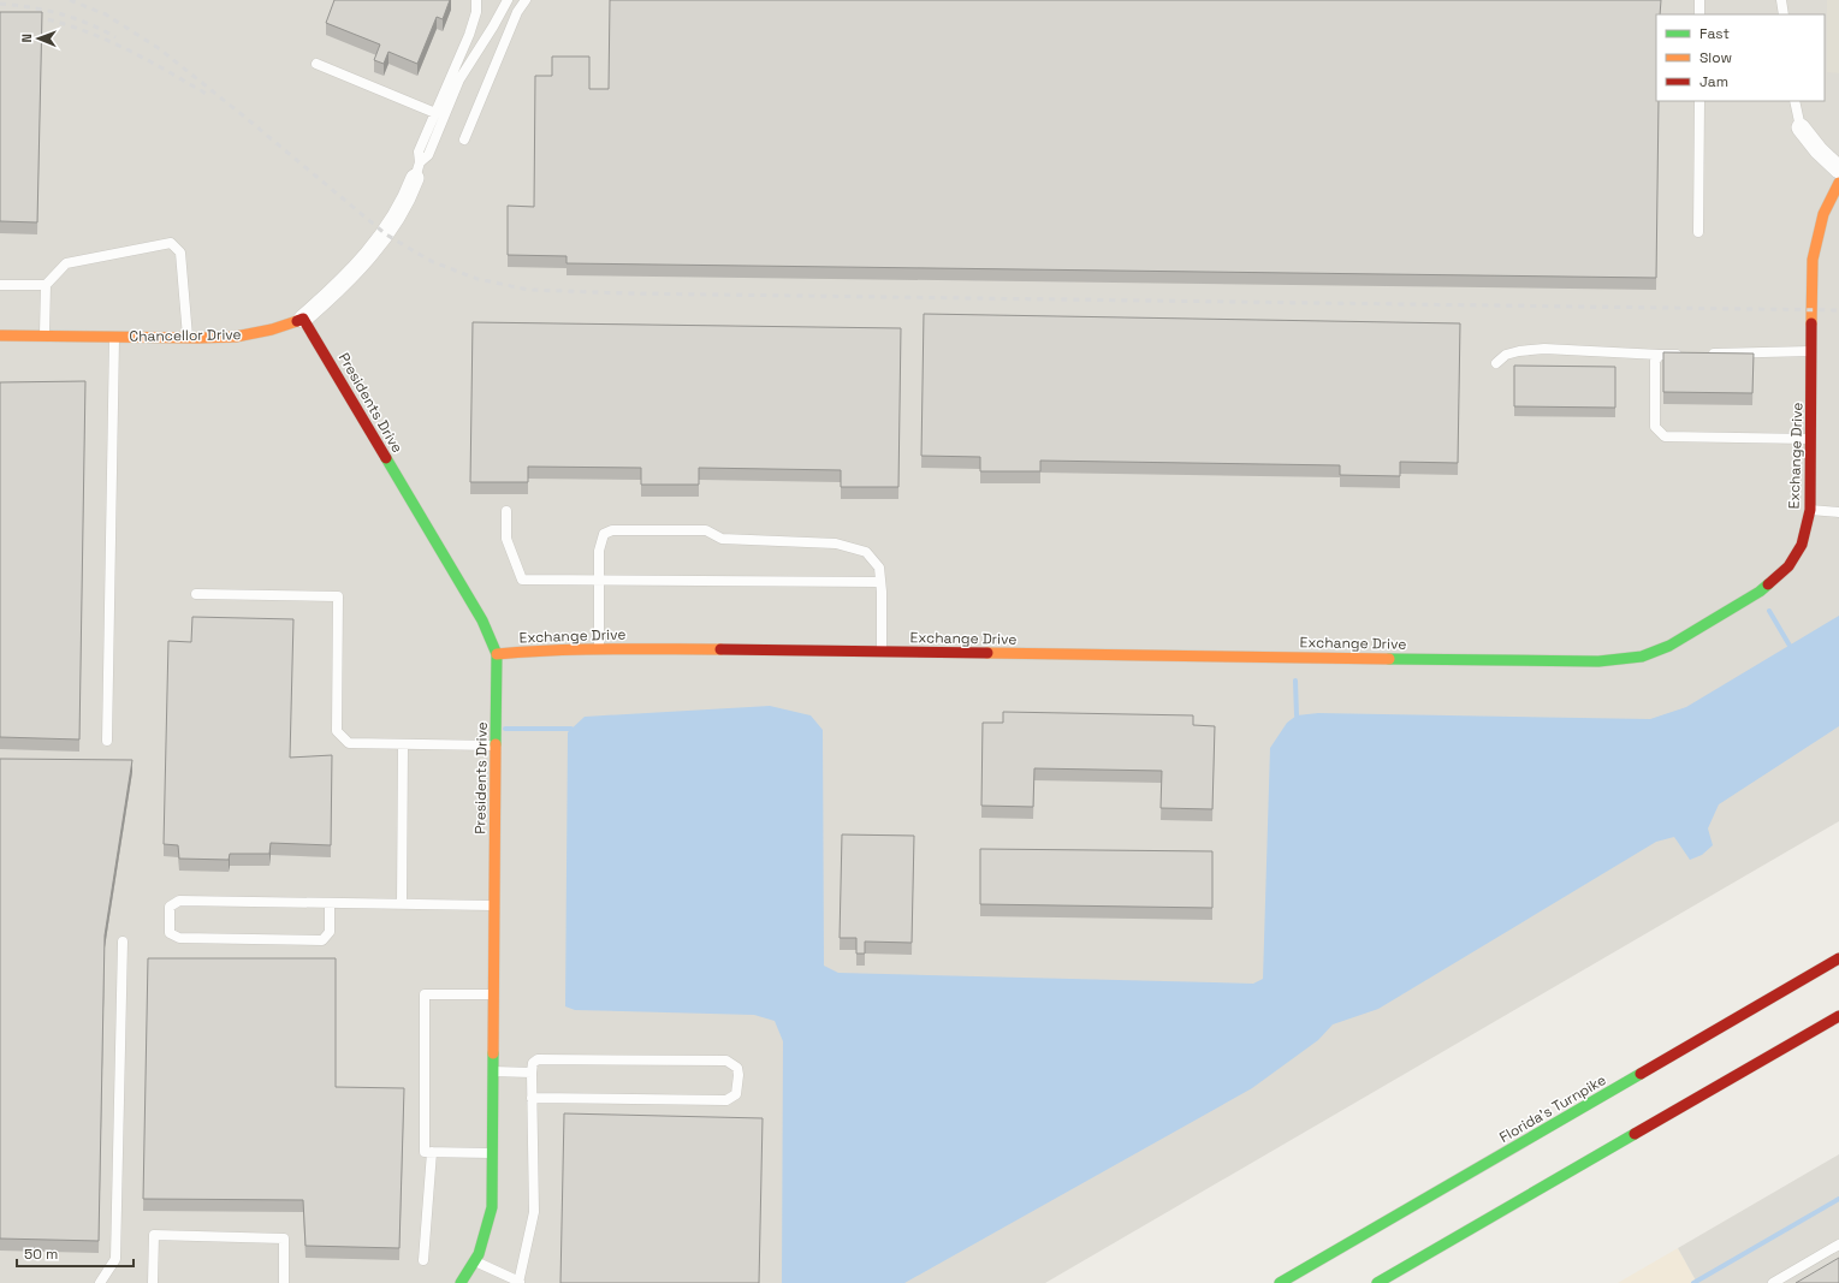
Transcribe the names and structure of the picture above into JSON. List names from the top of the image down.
{
  "streets": {
    "main road": [
      "Chancellor Drive",
      "Presidents Drive",
      "Exchange Drive",
      "Florida's Turnpike"
    ]
  },
  "crossings": [
    ["Chancellor Drive", "Presidents Drive"],
    ["Presidents Drive", "Exchange Drive"]
  ],
  "legend": ["Fast", "Slow", "Jam"],
  "scale_bar": "50 m",
  "north": "left"
}
